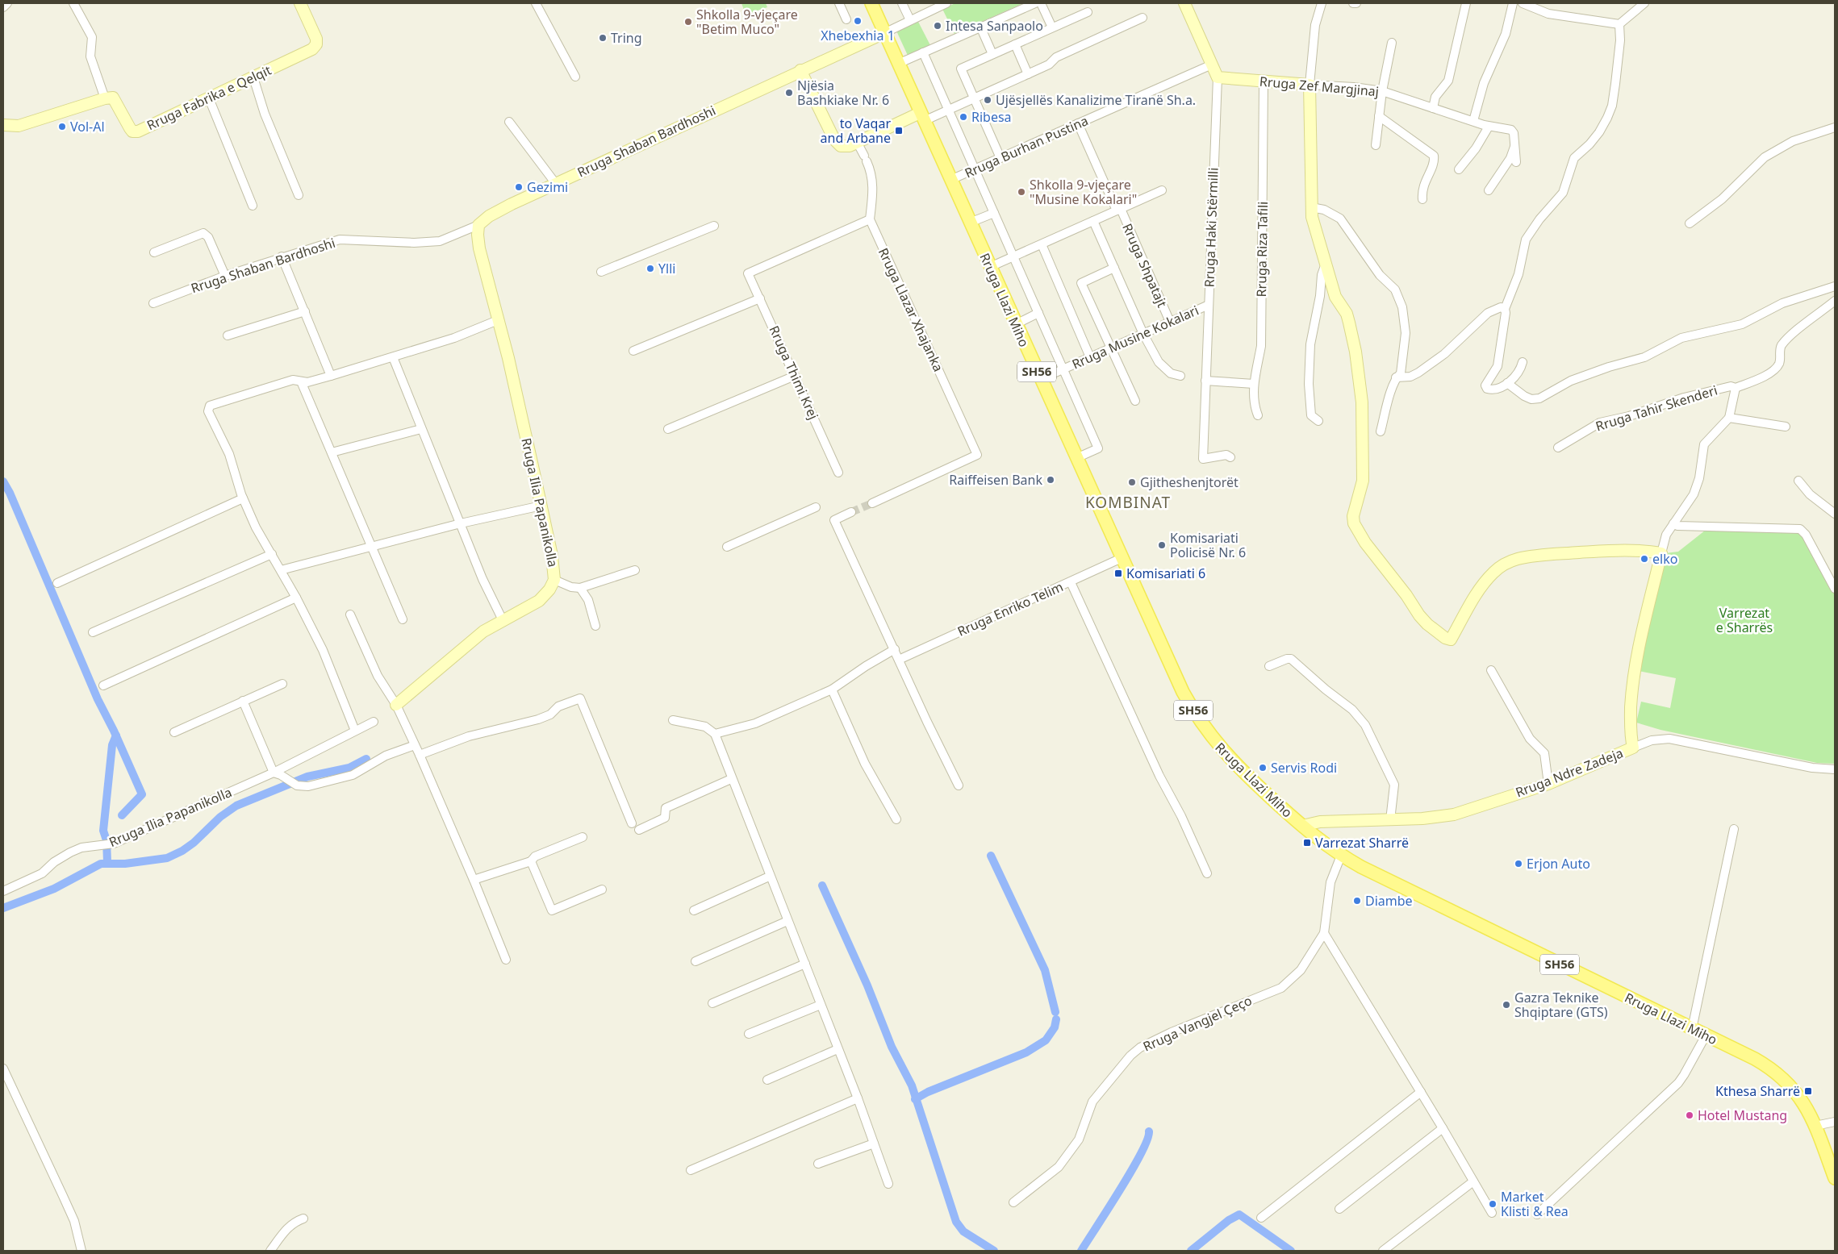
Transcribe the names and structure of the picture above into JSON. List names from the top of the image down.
{
  "streets": {
    "main road": ["Rruga Llazi Miho", "SH56"],
    "street": [
      "Rruga Zef Margjinaj",
      "Rruga Fabrika e Qelqit",
      "Rruga Shaban Bardhoshi",
      "Rruga Burhan Pustina",
      "Rruga Haki Stërmilli",
      "Rruga Riza Tafili",
      "Rruga Shpatajt",
      "Rruga Llazar Xhajanka",
      "Rruga Musine Kokalari",
      "Rruga Thimi Krej",
      "Rruga Tahir Skenderi",
      "Rruga Ilia Papanikolla",
      "Rruga Enriko Telim",
      "Rruga Ndre Zadeja",
      "Rruga Vangjel Çeço"
    ]
  },
  "crossings": [
    ["Rruga Zef Margjinaj", "Rruga Haki Stërmilli"],
    ["Rruga Zef Margjinaj", "Rruga Riza Tafili"],
    ["Rruga Shaban Bardhoshi", "Rruga Llazi Miho"],
    ["Rruga Shaban Bardhoshi", "Rruga Ilia Papanikolla"],
    ["Rruga Burhan Pustina", "Rruga Haki Stërmilli"],
    ["Rruga Burhan Pustina", "Rruga Shpatajt"],
    ["Rruga Burhan Pustina", "Rruga Llazi Miho"],
    ["Rruga Haki Stërmilli", "Rruga Musine Kokalari"],
    ["Rruga Shpatajt", "Rruga Musine Kokalari"],
    ["Rruga Llazi Miho", "Rruga Musine Kokalari"],
    ["Rruga Llazi Miho", "Rruga Enriko Telim"],
    ["Rruga Llazi Miho", "Rruga Ndre Zadeja"],
    ["Rruga Llazi Miho", "Rruga Vangjel Çeço"],
    ["Rruga Llazar Xhajanka", "Rruga Thimi Krej"]
  ],
  "districts": ["KOMBINAT"],
  "parks": ["Varrezat e Sharrës"],
  "places": {
    "other": [
      "Xhebexhia 1",
      "Shkolla 9-vjeçare \"Betim Muco\"",
      "Intesa Sanpaolo",
      "Tring",
      "Njësia Bashkiake Nr. 6",
      "Ujësjellës Kanalizime Tiranë Sh.a.",
      "Ribesa",
      "Vol-Al",
      "Gezimi",
      "Shkolla 9-vjeçare \"Musine Kokalari\"",
      "Ylli",
      "Raiffeisen Bank",
      "Gjitheshenjtorët",
      "Komisariati Policisë Nr. 6",
      "elko",
      "Servis Rodi",
      "Erjon Auto",
      "Diambe",
      "Gazra Teknike Shqiptare (GTS)",
      "Hotel Mustang",
      "Market Klisti & Rea"
    ],
    "transit": [
      "to Vaqar and Arbane",
      "Komisariati 6",
      "Varrezat Sharrë",
      "Kthesa Sharrë"
    ]
  }
}
